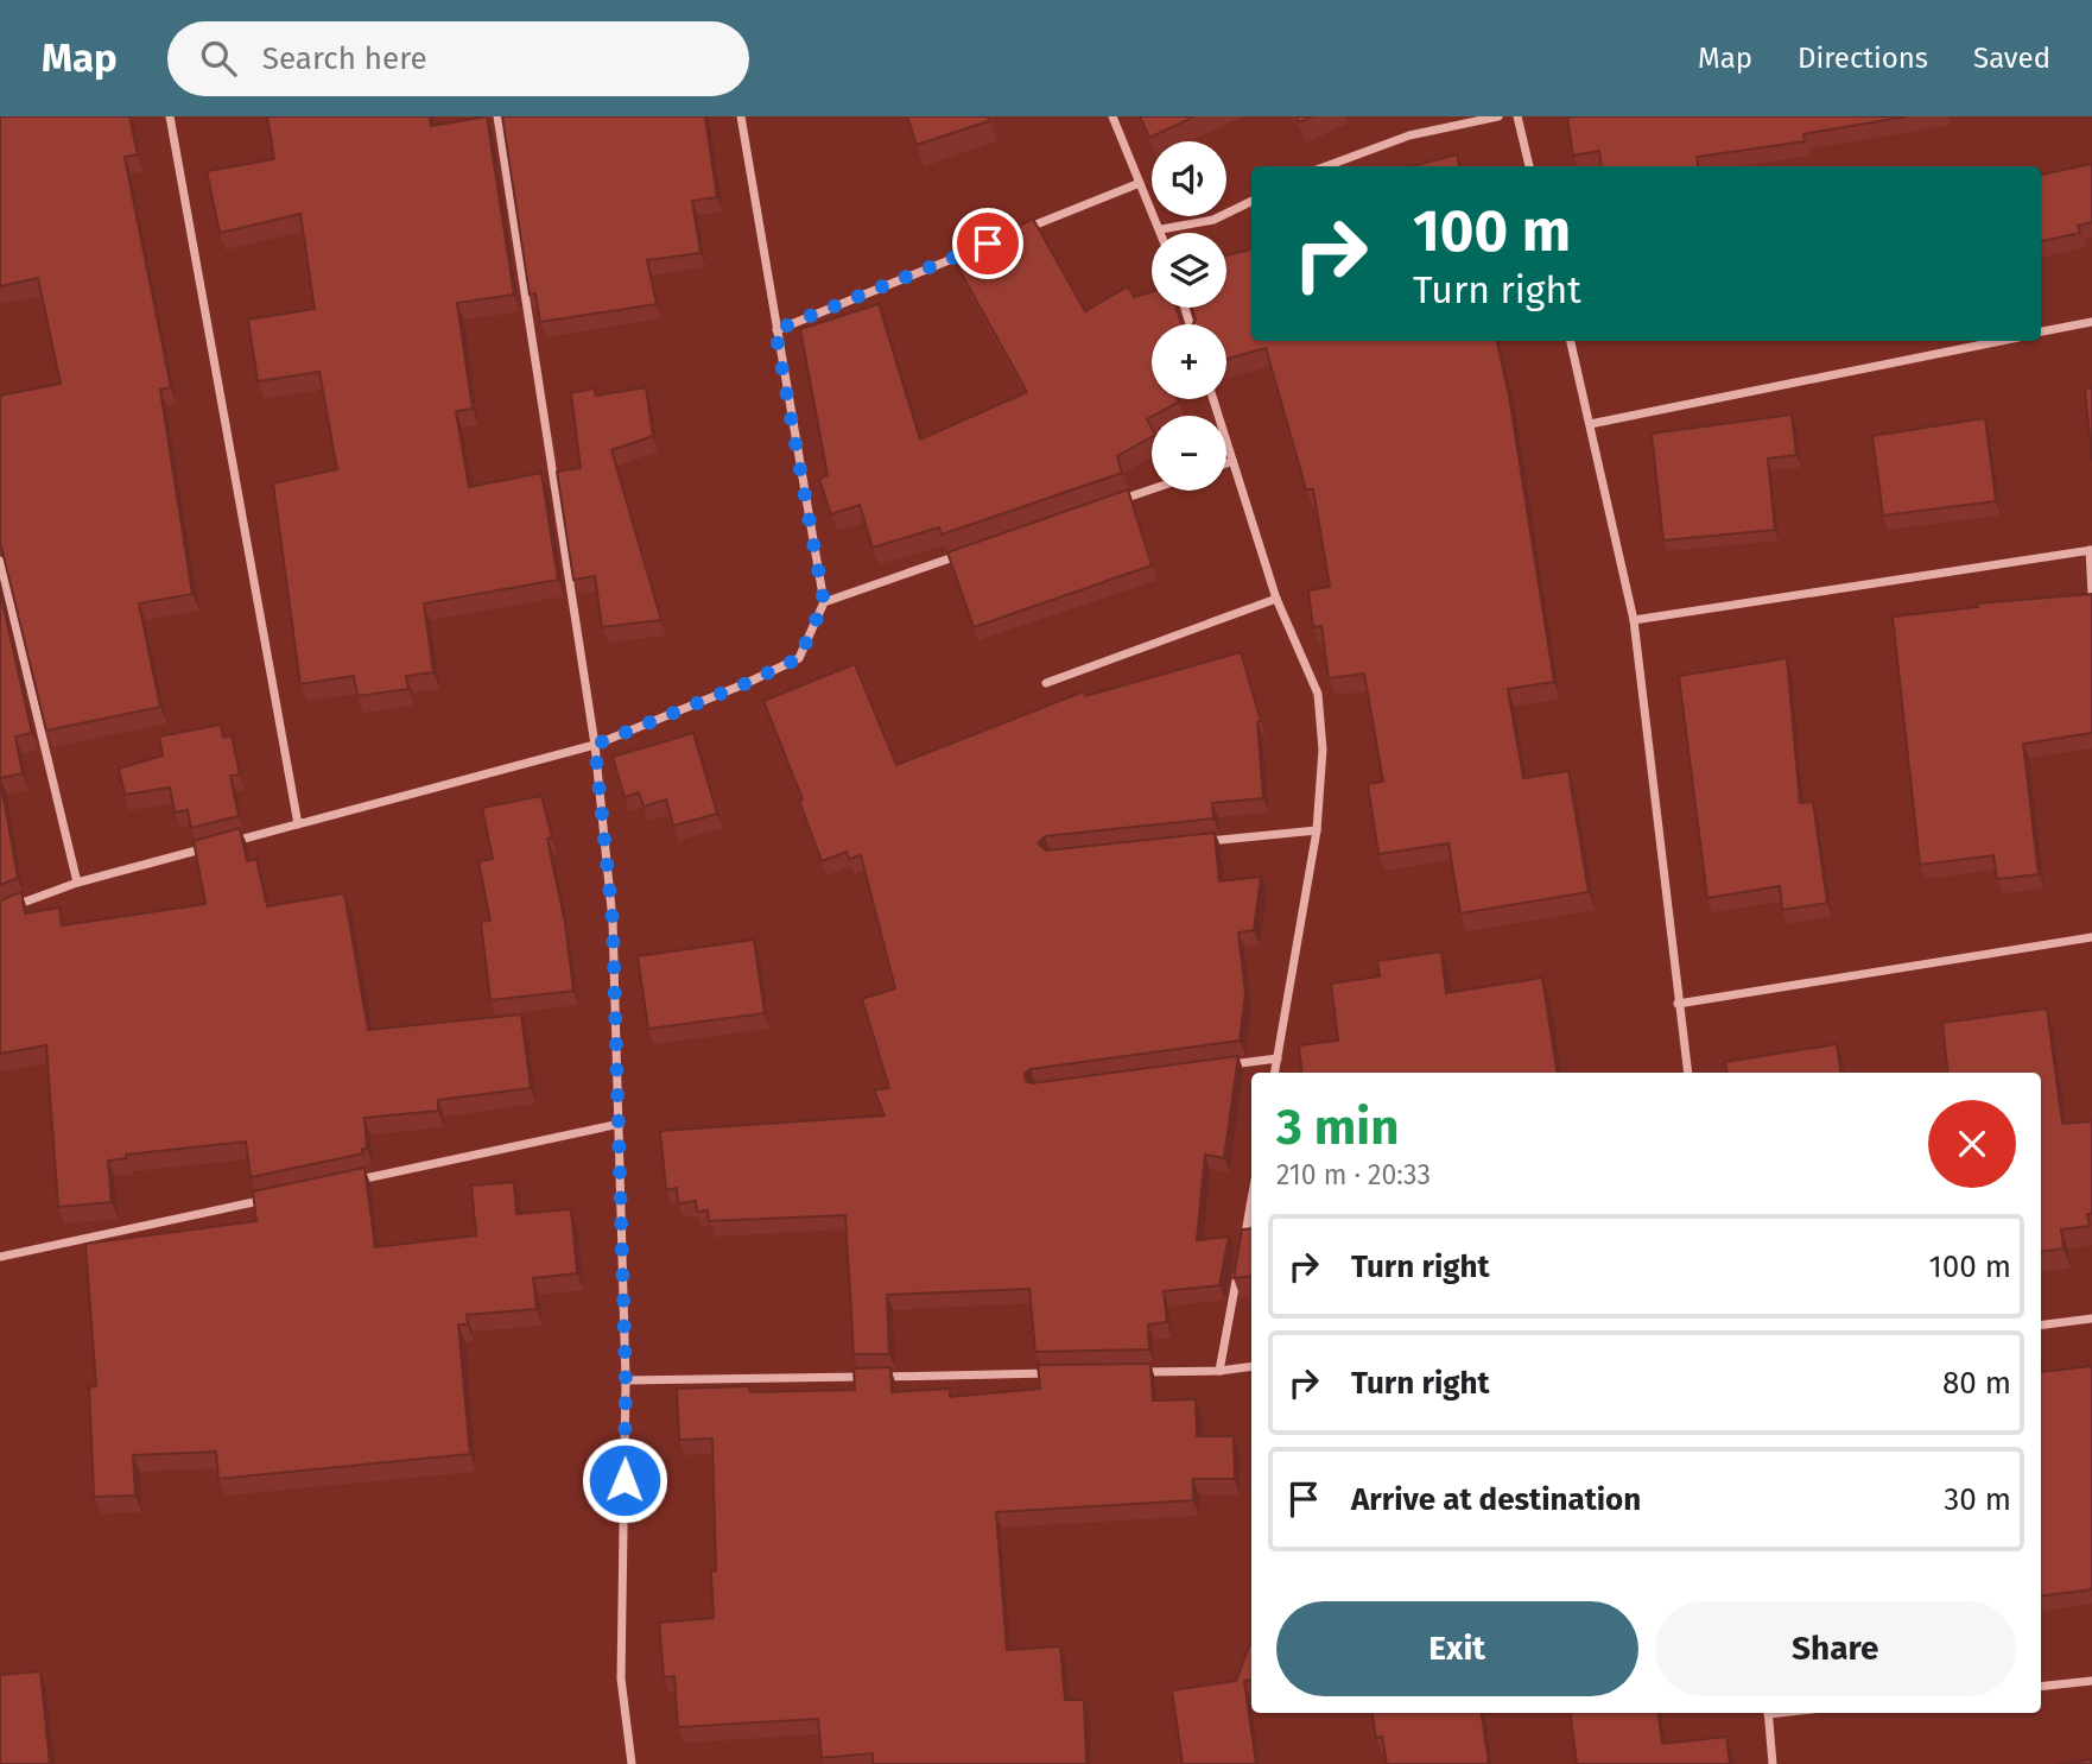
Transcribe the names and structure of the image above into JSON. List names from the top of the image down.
{
  "page": {
    "header": "Map",
    "search": "Search here",
    "nav": ["Map", "Directions", "Saved"],
    "map_buttons": ["+", "−"],
    "turn": ["100 m", "Turn right"],
    "heading": ["3 min", "210 m · 20:33"],
    "list": [
      {
        "name": "Turn right",
        "value": "100 m"
      },
      {
        "name": "Turn right",
        "value": "80 m"
      },
      {
        "name": "Arrive at destination",
        "value": "30 m"
      }
    ],
    "buttons": ["Exit", "Share"]
  }
}
